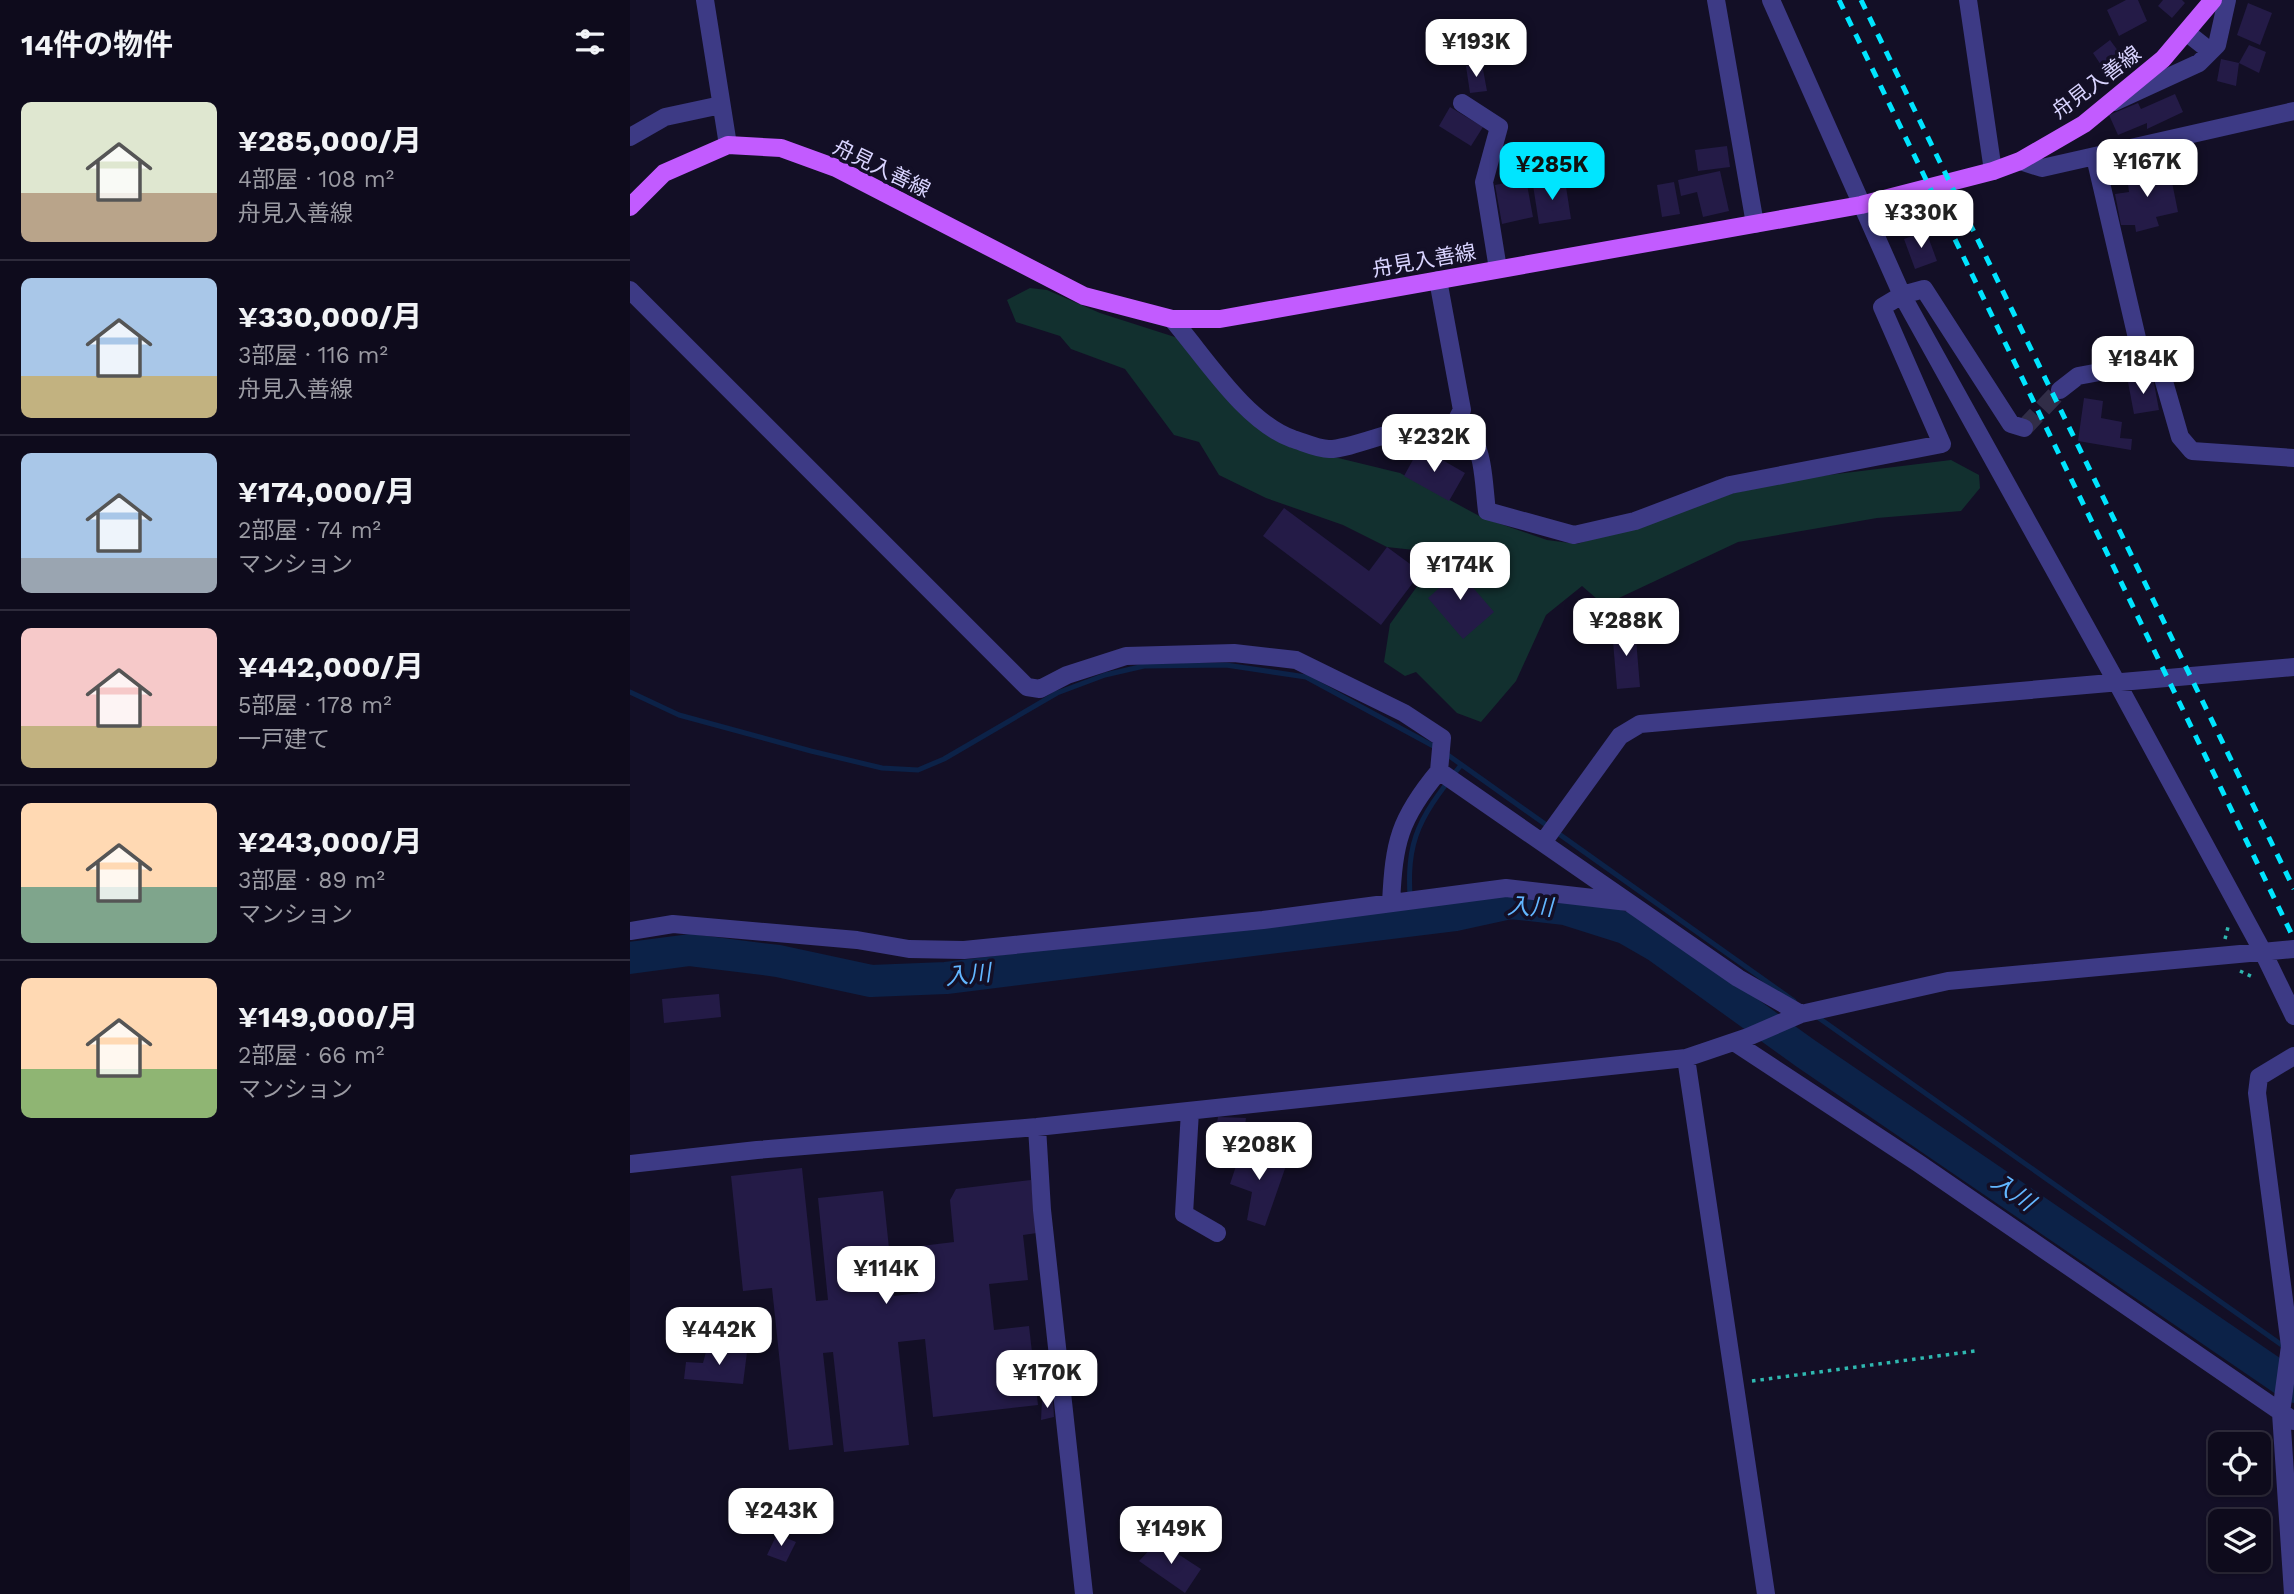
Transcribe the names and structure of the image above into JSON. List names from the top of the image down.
{
  "streets": {
    "main road": ["舟見入善線"]
  },
  "water": ["入川"],
  "page": {
    "heading": "14件の物件",
    "price": [
      "¥193K",
      "¥167K",
      "¥285K",
      "¥330K",
      "¥184K",
      "¥232K",
      "¥174K",
      "¥288K",
      "¥208K",
      "¥114K",
      "¥442K",
      "¥170K",
      "¥243K",
      "¥149K"
    ],
    "list": [
      {
        "name": "¥285,000/月",
        "note": "4部屋 · 108 m² · 舟見入善線"
      },
      {
        "name": "¥330,000/月",
        "note": "3部屋 · 116 m² · 舟見入善線"
      },
      {
        "name": "¥174,000/月",
        "note": "2部屋 · 74 m² · マンション"
      },
      {
        "name": "¥442,000/月",
        "note": "5部屋 · 178 m² · 一戸建て"
      },
      {
        "name": "¥243,000/月",
        "note": "3部屋 · 89 m² · マンション"
      },
      {
        "name": "¥149,000/月",
        "note": "2部屋 · 66 m² · マンション"
      }
    ]
  }
}
